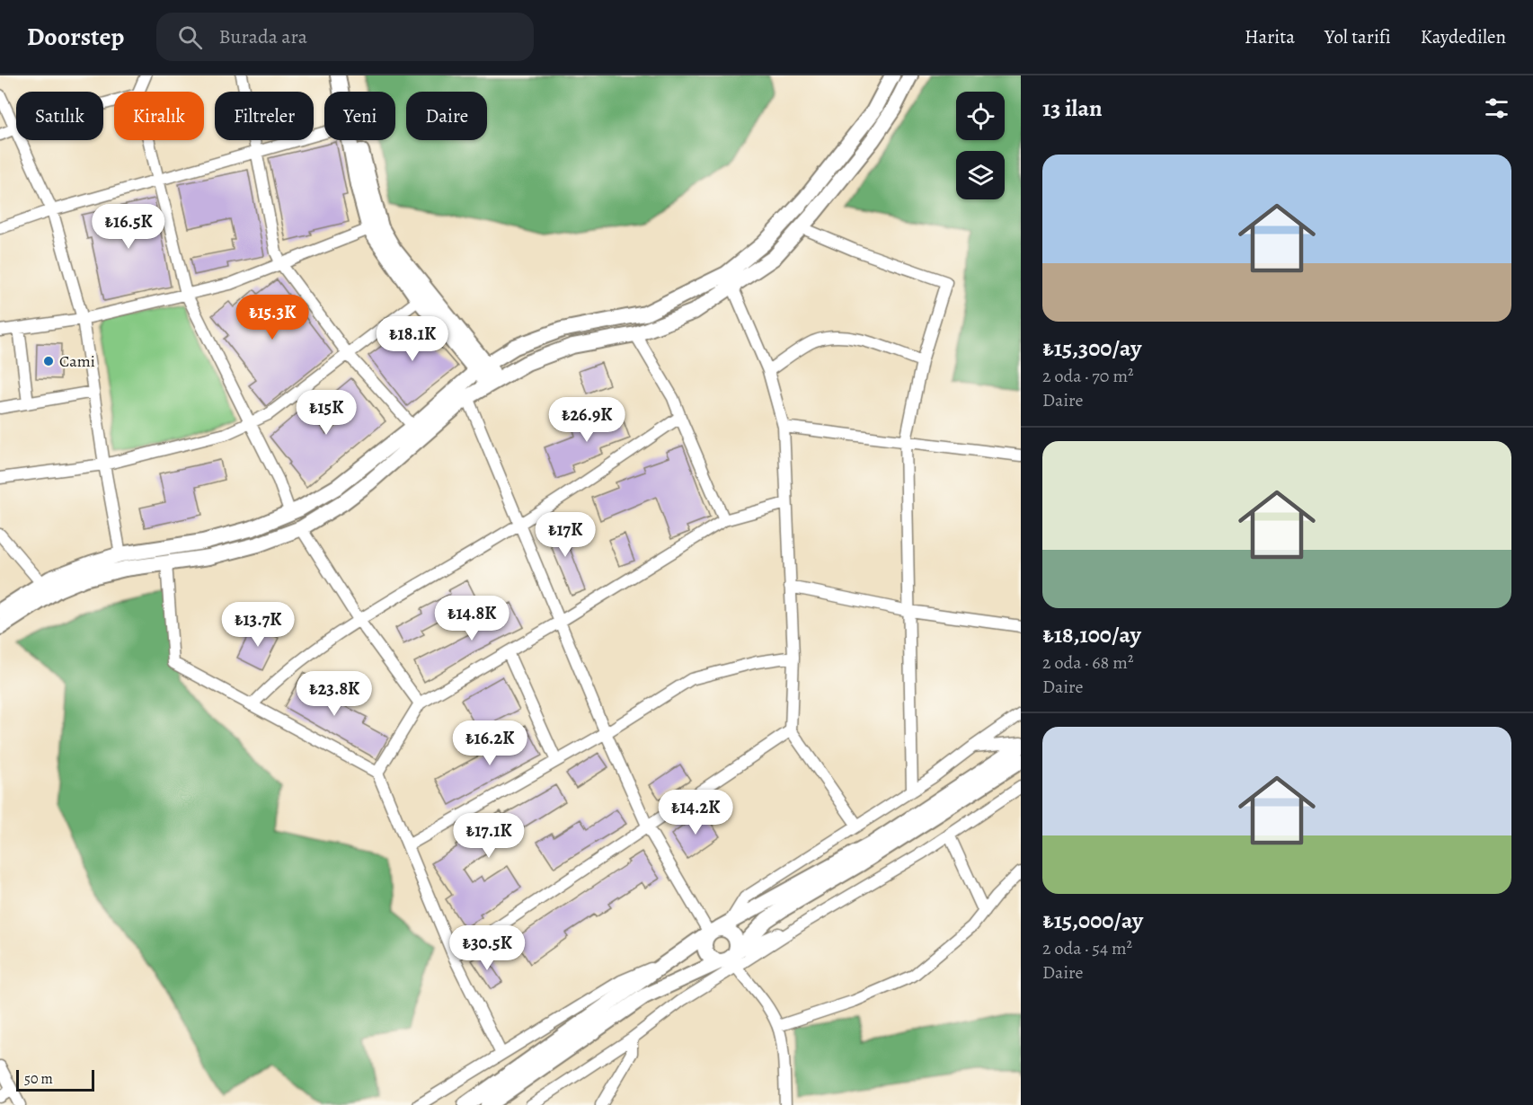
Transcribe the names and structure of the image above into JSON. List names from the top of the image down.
{
  "places": ["Cami"],
  "scale_bar": "50 m",
  "page": {
    "header": "Doorstep",
    "search": "Burada ara",
    "nav": ["Harita", "Yol tarifi", "Kaydedilen"],
    "heading": "13 ilan",
    "chip": [
      "Satılık",
      "Kiralık",
      "Filtreler",
      "Yeni",
      "Daire"
    ],
    "list": [
      {
        "name": "₺15,300/ay",
        "note": "2 oda · 70 m² · Daire"
      },
      {
        "name": "₺18,100/ay",
        "note": "2 oda · 68 m² · Daire"
      },
      {
        "name": "₺15,000/ay",
        "note": "2 oda · 54 m² · Daire"
      }
    ],
    "price": [
      "₺16.5K",
      "₺15.3K",
      "₺18.1K",
      "₺15K",
      "₺26.9K",
      "₺17K",
      "₺14.8K",
      "₺13.7K",
      "₺23.8K",
      "₺16.2K",
      "₺14.2K",
      "₺17.1K",
      "₺30.5K"
    ],
    "scale": "50 m"
  }
}
